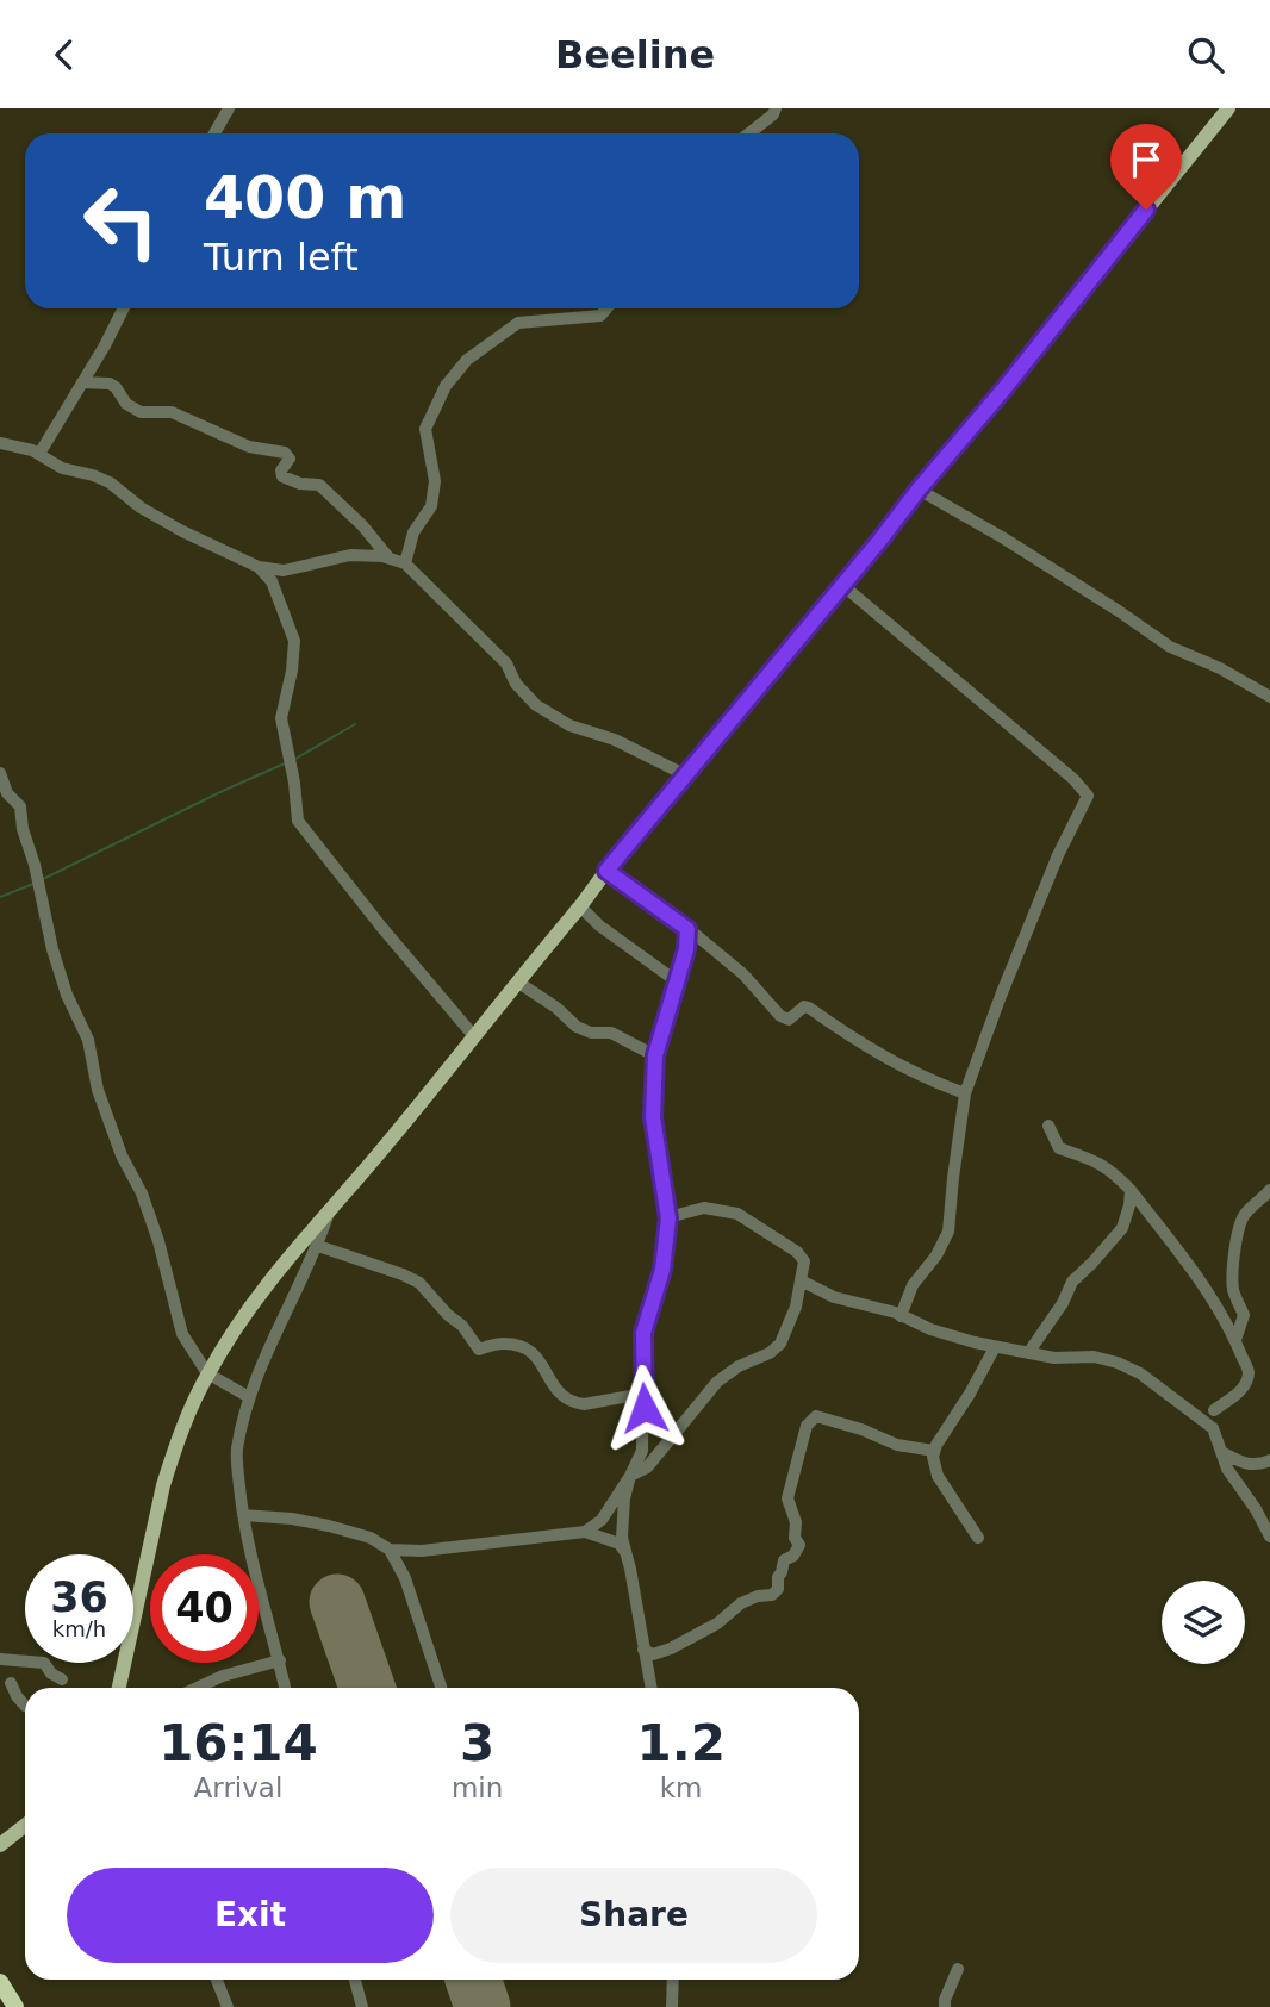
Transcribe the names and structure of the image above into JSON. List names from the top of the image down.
{
  "page": {
    "header": "Beeline",
    "turn": ["400 m", "Turn left"],
    "speed": "36 km/h",
    "limit": "40",
    "eta": [
      "16:14",
      "Arrival",
      "3",
      "min",
      "1.2",
      "km"
    ],
    "buttons": ["Exit", "Share"]
  }
}
